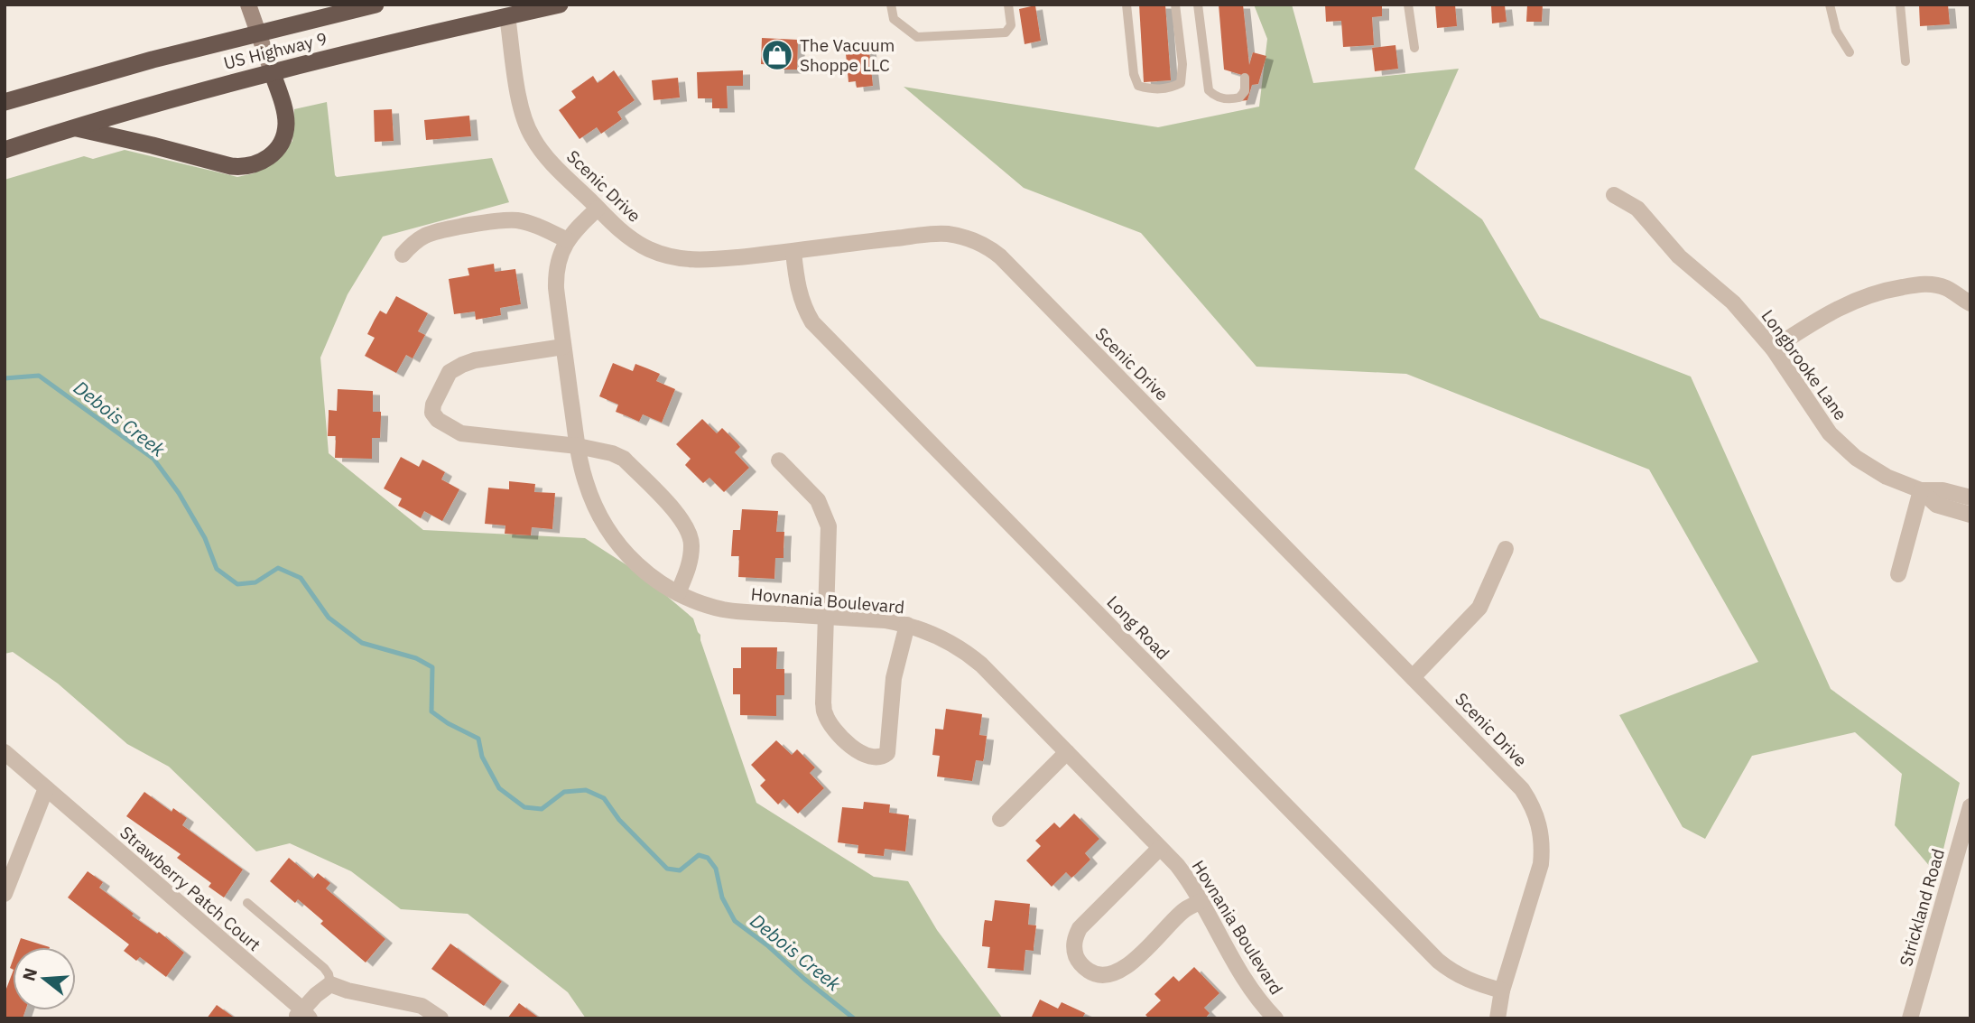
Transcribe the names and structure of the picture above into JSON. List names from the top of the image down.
{
  "streets": {
    "highway": ["US Highway 9"],
    "street": [
      "Scenic Drive",
      "Longbrooke Lane",
      "Hovnania Boulevard",
      "Long Road",
      "Strawberry Patch Court",
      "Strickland Road"
    ]
  },
  "crossings": [
    ["US Highway 9", "Scenic Drive"],
    ["Scenic Drive", "Hovnania Boulevard"],
    ["Scenic Drive", "Long Road"]
  ],
  "water": ["Debois Creek"],
  "places": {
    "shop": ["The Vacuum Shoppe LLC"]
  },
  "north": "left"
}
